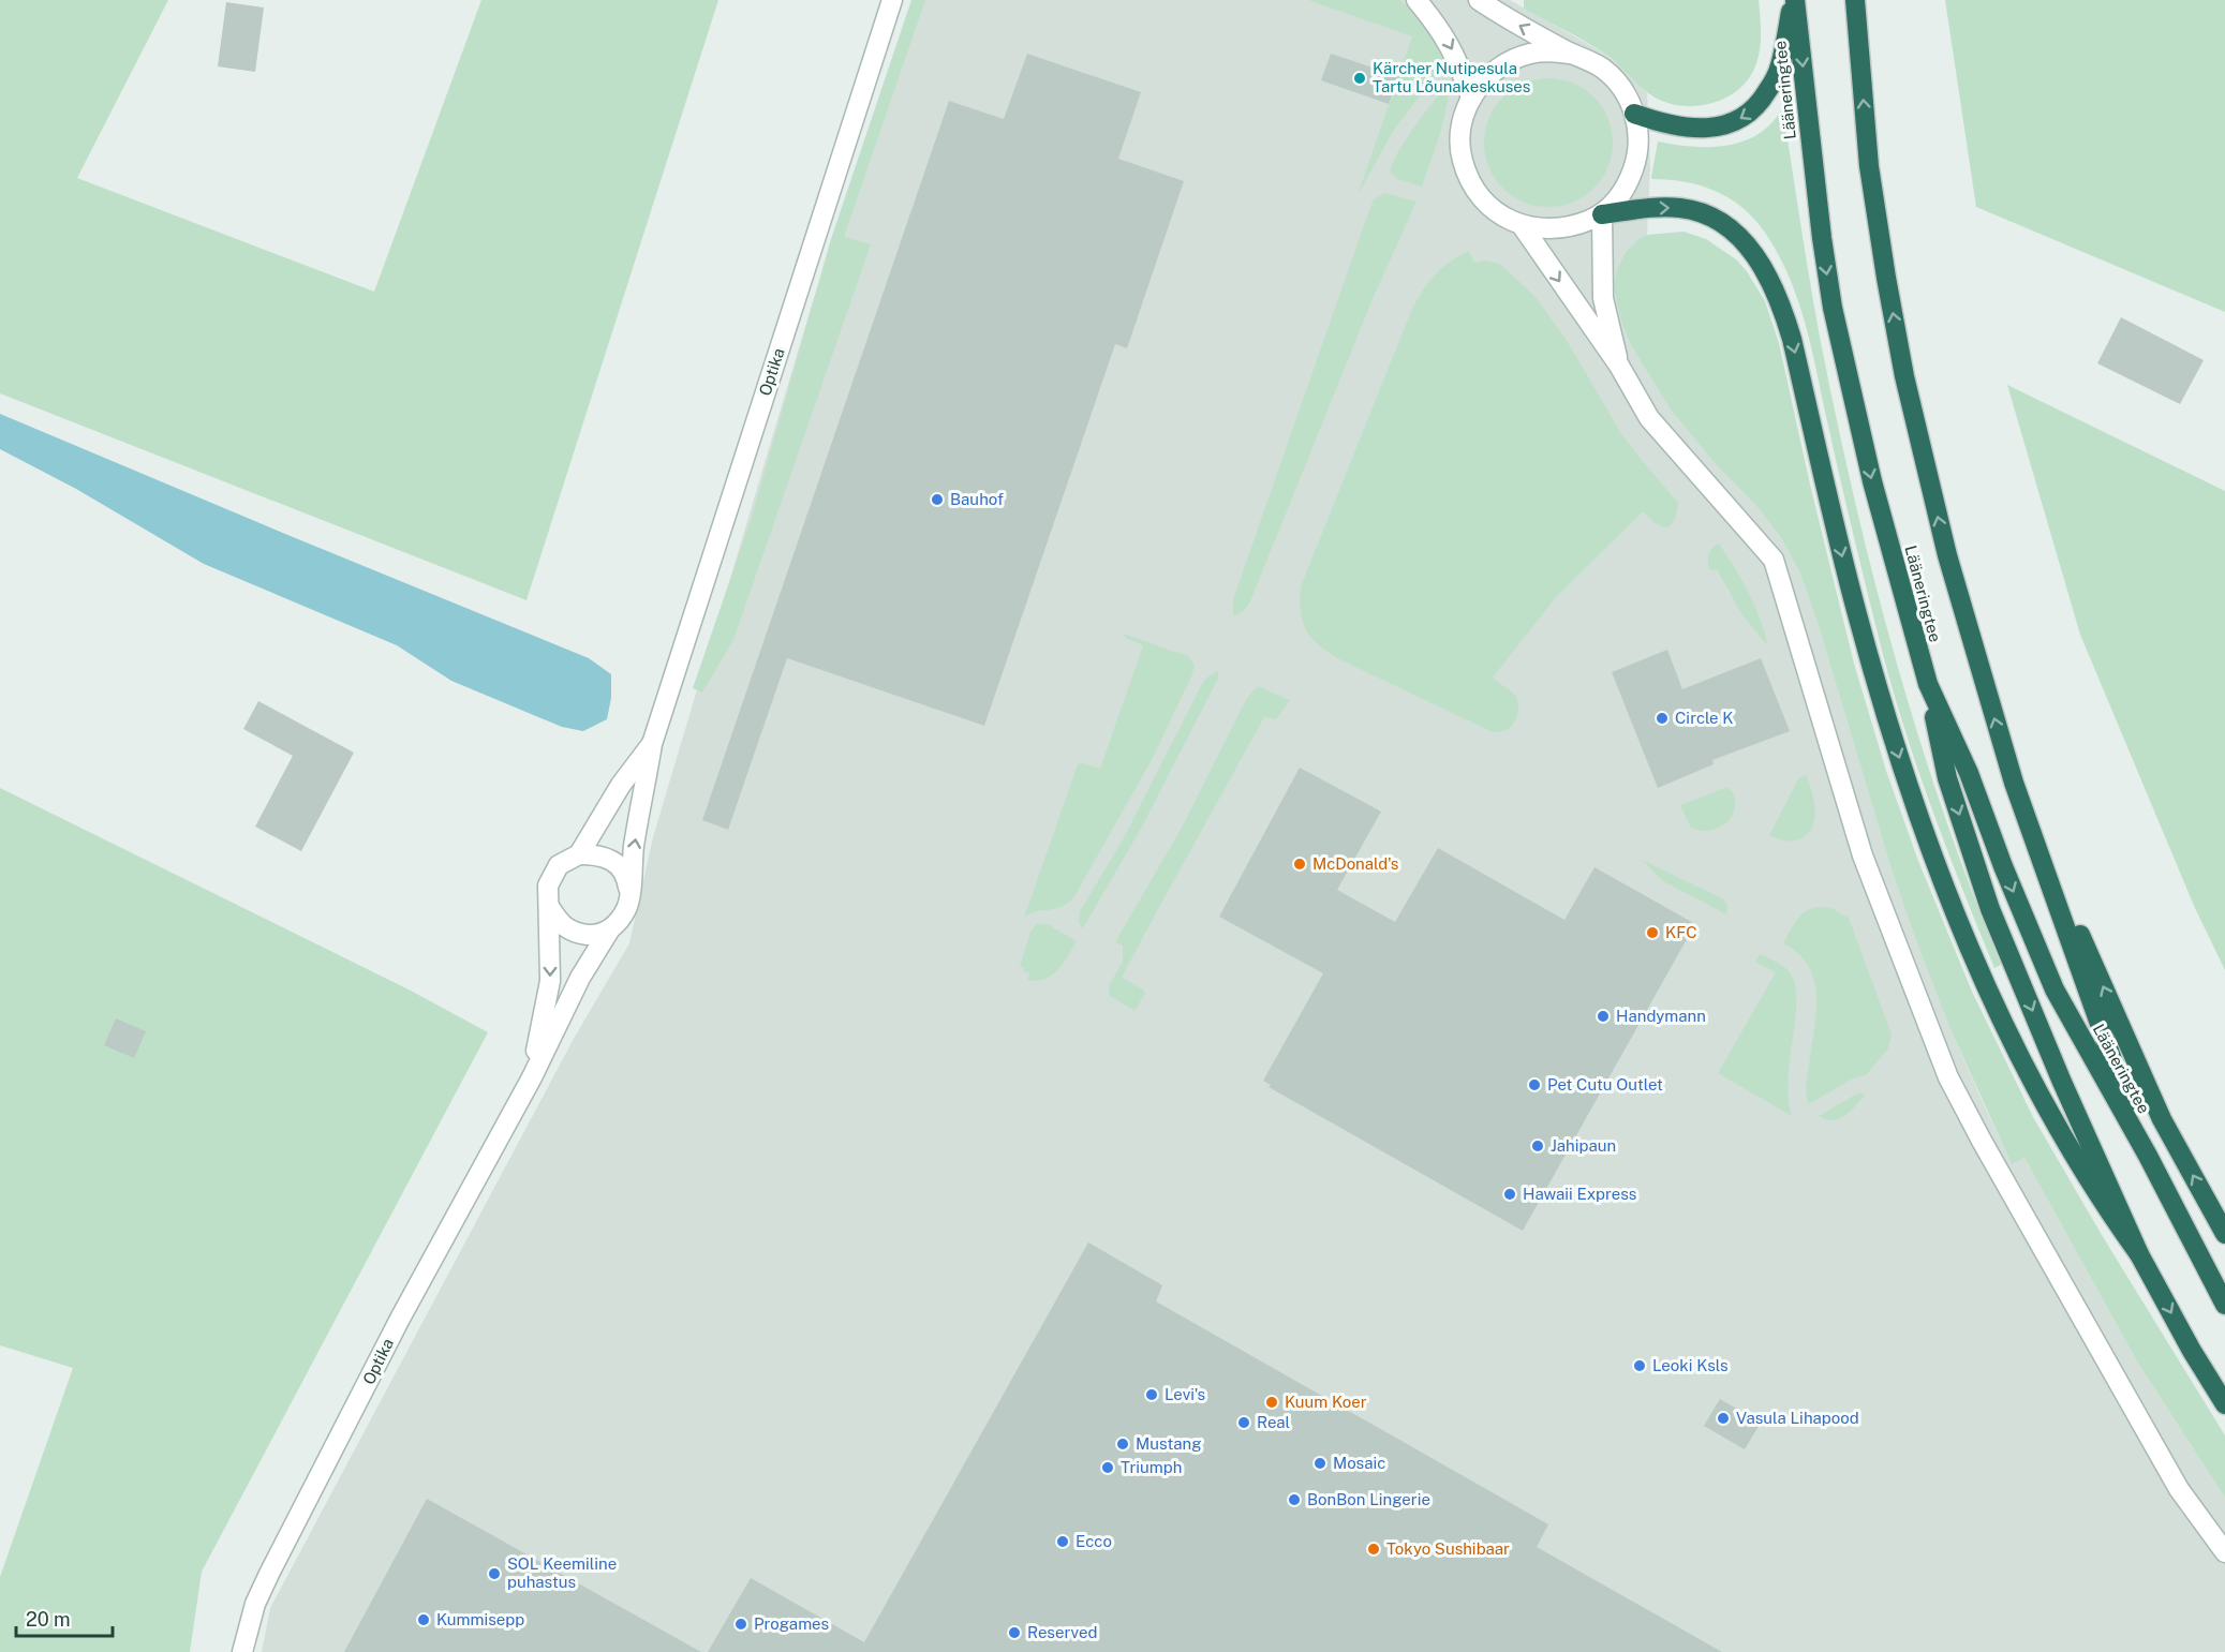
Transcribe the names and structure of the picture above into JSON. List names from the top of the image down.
{
  "streets": {
    "highway": ["Lääneringtee"],
    "street": ["Optika"]
  },
  "places": [
    "Kärcher Nutipesula Tartu Lõunakeskuses",
    "Bauhof",
    "Circle K",
    "McDonald's",
    "KFC",
    "Handymann",
    "Pet Cutu Outlet",
    "Jahipaun",
    "Hawaii Express",
    "Leoki Ksls",
    "Levi's",
    "Kuum Koer",
    "Vasula Lihapood",
    "Real",
    "Mustang",
    "Mosaic",
    "Triumph",
    "BonBon Lingerie",
    "Ecco",
    "Tokyo Sushibaar",
    "SOL Keemiline puhastus",
    "Kummisepp",
    "Progames",
    "Reserved"
  ],
  "scale_bar": "20 m"
}
